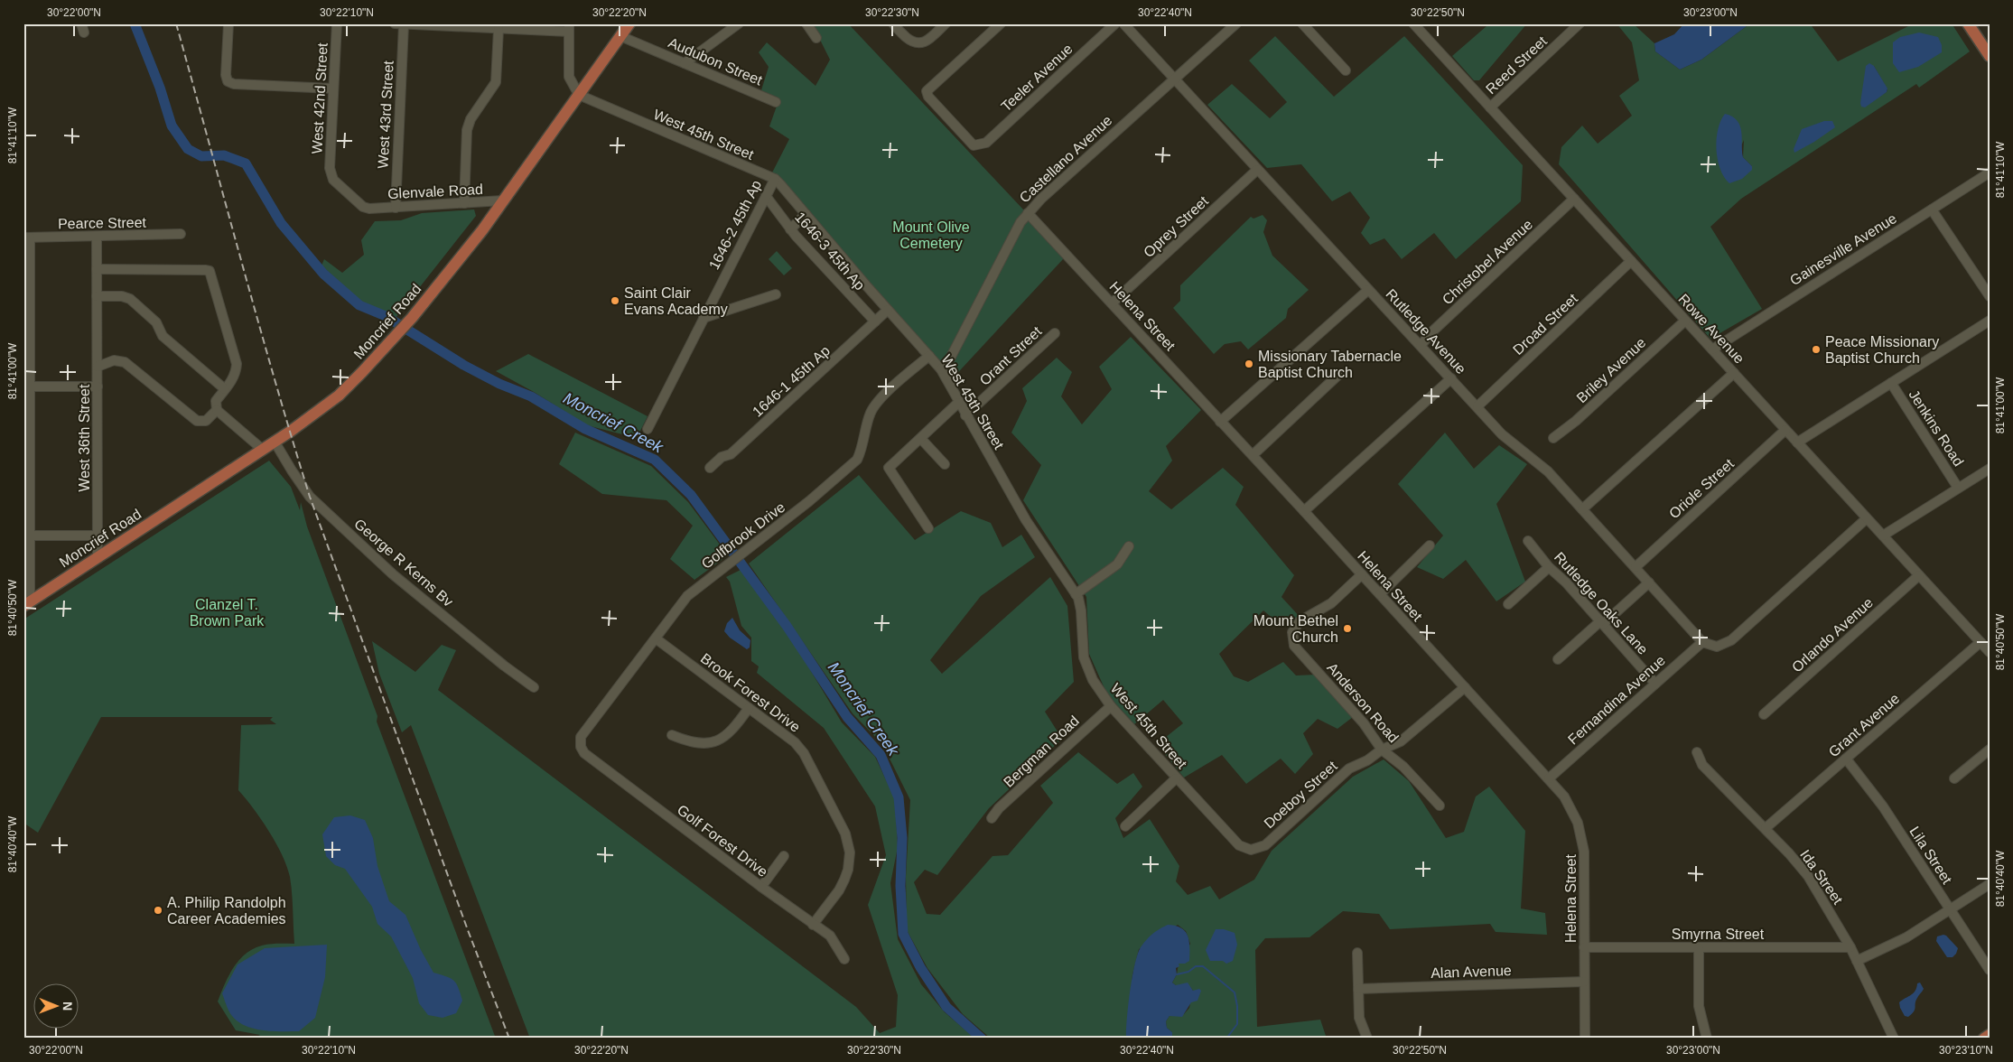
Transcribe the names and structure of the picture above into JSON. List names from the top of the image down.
{
  "streets": {
    "main road": ["Moncrief Road"],
    "street": [
      "Audubon Street",
      "Reed Street",
      "Teeler Avenue",
      "West 42nd Street",
      "West 43rd Street",
      "West 45th Street",
      "Castellano Avenue",
      "Glenvale Road",
      "Pearce Street",
      "1646-2 45th Ap",
      "Oprey Street",
      "Gainesville Avenue",
      "1646-3 45th Ap",
      "Christobel Avenue",
      "Helena Street",
      "Droad Street",
      "Rowe Avenue",
      "Rutledge Avenue",
      "Orant Street",
      "Briley Avenue",
      "1646-1 45th Ap",
      "Jenkins Road",
      "West 36th Street",
      "Oriole Street",
      "Golfbrook Drive",
      "George R Kerns Bv",
      "Rutledge Oaks Lane",
      "Orlando Avenue",
      "Brook Forest Drive",
      "Fernandina Avenue",
      "Anderson Road",
      "Grant Avenue",
      "Bergman Road",
      "Doeboy Street",
      "Golf Forest Drive",
      "Lila Street",
      "Ida Street",
      "Smyrna Street",
      "Alan Avenue"
    ]
  },
  "crossings": [
    ["Audubon Street", "Moncrief Road"],
    ["Reed Street", "Rowe Avenue"],
    ["West 42nd Street", "Glenvale Road"],
    ["West 43rd Street", "Glenvale Road"],
    ["West 45th Street", "Castellano Avenue"],
    ["West 45th Street", "1646-2 45th Ap"],
    ["West 45th Street", "Moncrief Road"],
    ["West 45th Street", "Orant Street"],
    ["West 45th Street", "1646-1 45th Ap"],
    ["West 45th Street", "Golfbrook Drive"],
    ["West 45th Street", "Bergman Road"],
    ["West 45th Street", "Doeboy Street"],
    ["Castellano Avenue", "Helena Street"],
    ["Castellano Avenue", "Rutledge Avenue"],
    ["Glenvale Road", "Moncrief Road"],
    ["Pearce Street", "West 36th Street"],
    ["1646-2 45th Ap", "1646-3 45th Ap"],
    ["Oprey Street", "Helena Street"],
    ["Oprey Street", "Rutledge Avenue"],
    ["Gainesville Avenue", "Rowe Avenue"],
    ["1646-3 45th Ap", "1646-1 45th Ap"],
    ["Christobel Avenue", "Rowe Avenue"],
    ["Christobel Avenue", "Rutledge Avenue"],
    ["Helena Street", "Fernandina Avenue"],
    ["Helena Street", "Anderson Road"],
    ["Helena Street", "Doeboy Street"],
    ["Helena Street", "Smyrna Street"],
    ["Helena Street", "Alan Avenue"],
    ["Moncrief Road", "West 36th Street"],
    ["Moncrief Road", "George R Kerns Bv"],
    ["Droad Street", "Rowe Avenue"],
    ["Droad Street", "Rutledge Avenue"],
    ["Rowe Avenue", "Briley Avenue"],
    ["Rowe Avenue", "Oriole Street"],
    ["Rowe Avenue", "Orlando Avenue"],
    ["Rowe Avenue", "Grant Avenue"],
    ["Rutledge Avenue", "Oriole Street"],
    ["Rutledge Avenue", "Fernandina Avenue"],
    ["Golfbrook Drive", "Brook Forest Drive"],
    ["Golfbrook Drive", "Golf Forest Drive"],
    ["Rutledge Oaks Lane", "Fernandina Avenue"],
    ["Brook Forest Drive", "Golf Forest Drive"],
    ["Anderson Road", "Doeboy Street"],
    ["Grant Avenue", "Lila Street"],
    ["Grant Avenue", "Ida Street"],
    ["Ida Street", "Smyrna Street"]
  ],
  "water": ["Moncrief Creek"],
  "parks": ["Mount Olive Cemetery", "Clanzel T. Brown Park"],
  "places": [
    "Saint Clair Evans Academy",
    "Peace Missionary Baptist Church",
    "Missionary Tabernacle Baptist Church",
    "Mount Bethel Church",
    "A. Philip Randolph Career Academies"
  ],
  "north": "right",
  "coordinates": [
    "30°22'00\"N",
    "30°22'10\"N",
    "30°22'20\"N",
    "30°22'30\"N",
    "30°22'40\"N",
    "30°22'50\"N",
    "30°23'00\"N",
    "81°41'10\"W",
    "81°41'00\"W",
    "81°40'50\"W",
    "81°40'40\"W",
    "30°23'10\"N"
  ]
}
